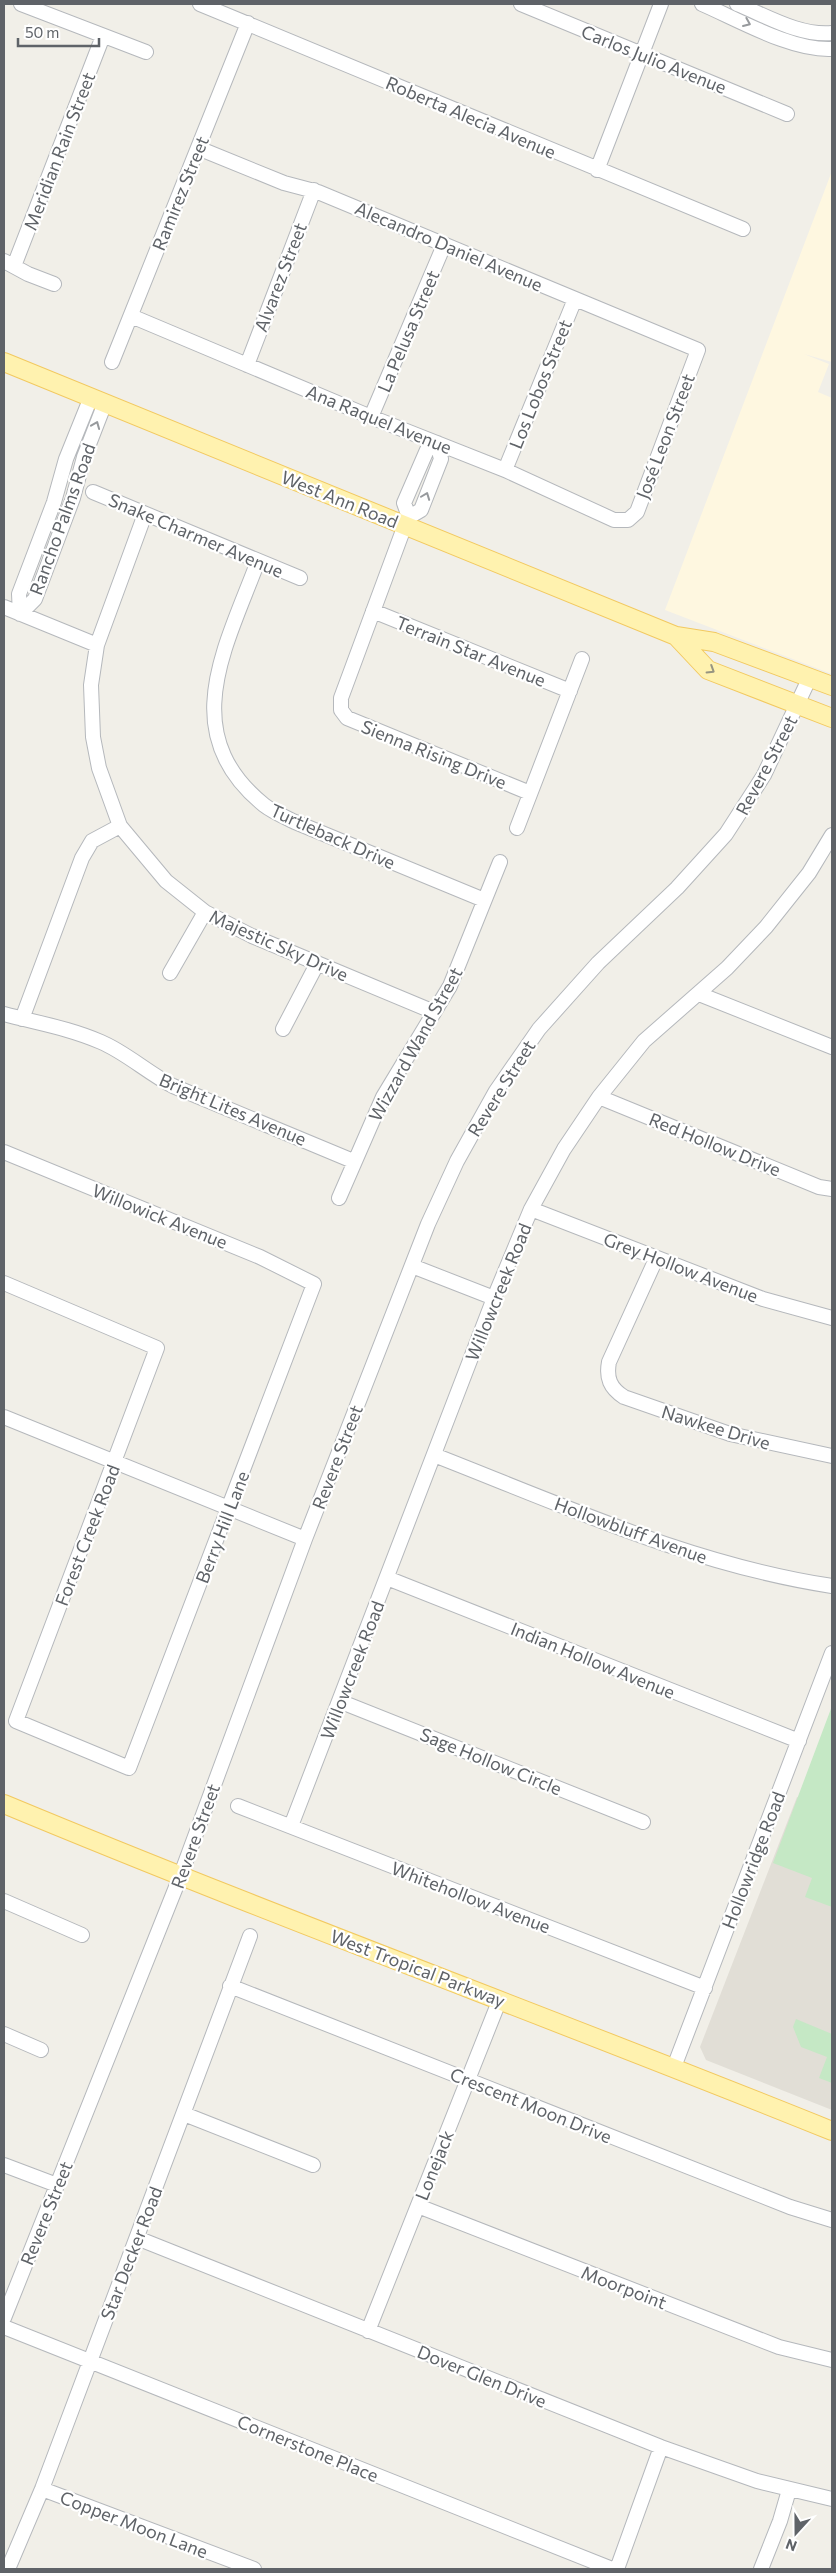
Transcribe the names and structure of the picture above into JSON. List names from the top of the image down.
{
  "streets": {
    "main road": ["West Ann Road", "West Tropical Parkway"],
    "street": [
      "Carlos Julio Avenue",
      "Roberta Alecia Avenue",
      "Meridian Rain Street",
      "Ramirez Street",
      "Alecandro Daniel Avenue",
      "Alvarez Street",
      "La Pelusa Street",
      "Los Lobos Street",
      "Ana Raquel Avenue",
      "José Leon Street",
      "Rancho Palms Road",
      "Snake Charmer Avenue",
      "Terrain Star Avenue",
      "Sienna Rising Drive",
      "Revere Street",
      "Turtleback Drive",
      "Majestic Sky Drive",
      "Wizzard Wand Street",
      "Bright Lites Avenue",
      "Red Hollow Drive",
      "Willowick Avenue",
      "Grey Hollow Avenue",
      "Willowcreek Road",
      "Nawkee Drive",
      "Berry Hill Lane",
      "Hollowbluff Avenue",
      "Forest Creek Road",
      "Indian Hollow Avenue",
      "Sage Hollow Circle",
      "Hollowridge Road",
      "Whitehollow Avenue",
      "Crescent Moon Drive",
      "Lonejack",
      "Star Decker Road",
      "Moorpoint",
      "Dover Glen Drive",
      "Cornerstone Place",
      "Copper Moon Lane"
    ]
  },
  "crossings": [
    ["Roberta Alecia Avenue", "Ramirez Street"],
    ["Ramirez Street", "Alecandro Daniel Avenue"],
    ["Ramirez Street", "Ana Raquel Avenue"],
    ["Alecandro Daniel Avenue", "Alvarez Street"],
    ["Alecandro Daniel Avenue", "La Pelusa Street"],
    ["Alecandro Daniel Avenue", "Los Lobos Street"],
    ["Alecandro Daniel Avenue", "José Leon Street"],
    ["Alvarez Street", "Ana Raquel Avenue"],
    ["La Pelusa Street", "Ana Raquel Avenue"],
    ["Los Lobos Street", "Ana Raquel Avenue"],
    ["Ana Raquel Avenue", "José Leon Street"],
    ["West Ann Road", "Rancho Palms Road"],
    ["West Ann Road", "Revere Street"],
    ["Snake Charmer Avenue", "Turtleback Drive"],
    ["Snake Charmer Avenue", "Majestic Sky Drive"],
    ["Terrain Star Avenue", "Sienna Rising Drive"],
    ["Revere Street", "West Tropical Parkway"],
    ["Turtleback Drive", "Wizzard Wand Street"],
    ["Majestic Sky Drive", "Wizzard Wand Street"],
    ["Wizzard Wand Street", "Bright Lites Avenue"],
    ["Red Hollow Drive", "Willowcreek Road"],
    ["Willowick Avenue", "Berry Hill Lane"],
    ["Grey Hollow Avenue", "Willowcreek Road"],
    ["Grey Hollow Avenue", "Nawkee Drive"],
    ["Willowcreek Road", "Hollowbluff Avenue"],
    ["Willowcreek Road", "Indian Hollow Avenue"],
    ["Willowcreek Road", "Sage Hollow Circle"],
    ["Willowcreek Road", "Whitehollow Avenue"],
    ["Berry Hill Lane", "Forest Creek Road"],
    ["Indian Hollow Avenue", "Hollowridge Road"],
    ["Hollowridge Road", "Whitehollow Avenue"],
    ["Hollowridge Road", "West Tropical Parkway"],
    ["West Tropical Parkway", "Lonejack"],
    ["Crescent Moon Drive", "Lonejack"],
    ["Crescent Moon Drive", "Star Decker Road"],
    ["Lonejack", "Moorpoint"],
    ["Lonejack", "Dover Glen Drive"],
    ["Star Decker Road", "Dover Glen Drive"],
    ["Star Decker Road", "Cornerstone Place"],
    ["Star Decker Road", "Copper Moon Lane"]
  ],
  "scale_bar": "50 m",
  "north": "bottom"
}
